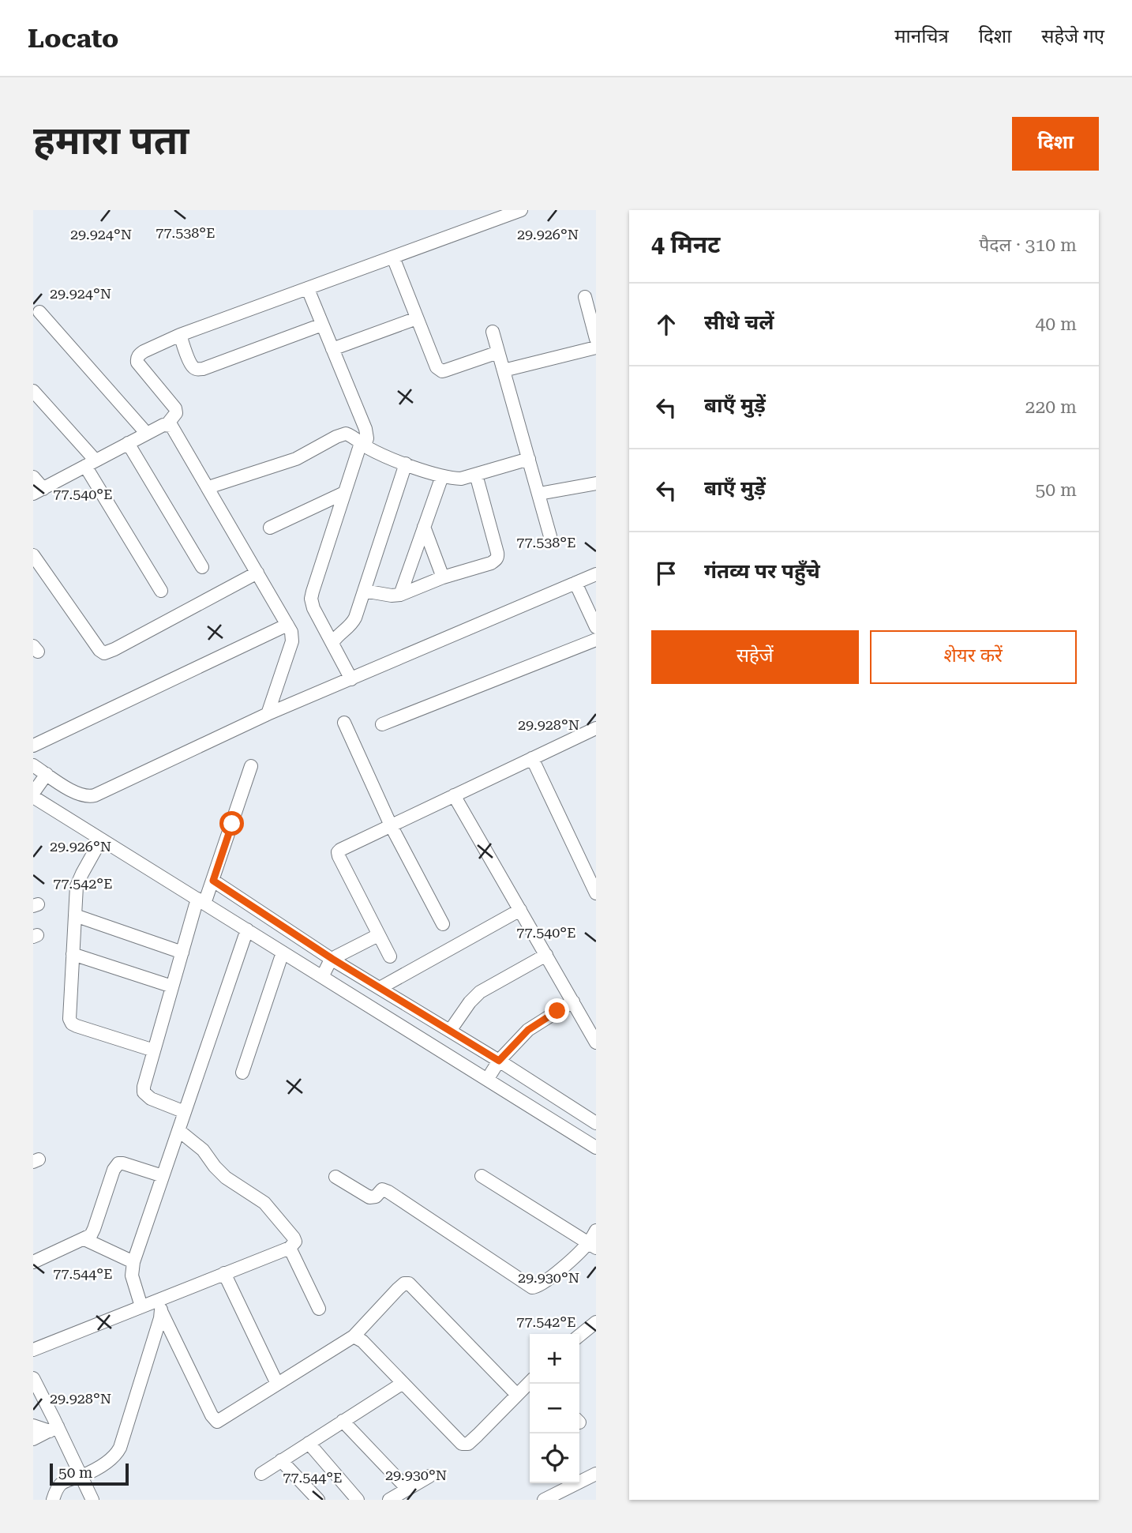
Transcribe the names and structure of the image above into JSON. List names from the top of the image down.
{
  "scale_bar": "50 m",
  "page": {
    "header": "Locato",
    "nav": ["मानचित्र", "दिशा", "सहेजे गए"],
    "buttons": [
      "दिशा",
      ["सहेजें", "शेयर करें"]
    ],
    "title": "हमारा पता",
    "heading": ["4 मिनट", "पैदल · 310 m"],
    "list": [
      ["सीधे चलें", "40 m"],
      ["बाएँ मुड़ें", "220 m"],
      ["बाएँ मुड़ें", "50 m"],
      "गंतव्य पर पहुँचे"
    ],
    "map_buttons": ["+", "−"],
    "scale": "50 m"
  },
  "coordinates": [
    "77.538°E",
    "29.924°N",
    "29.926°N",
    "77.540°E",
    "29.928°N",
    "77.542°E",
    "77.544°E",
    "29.930°N"
  ]
}
